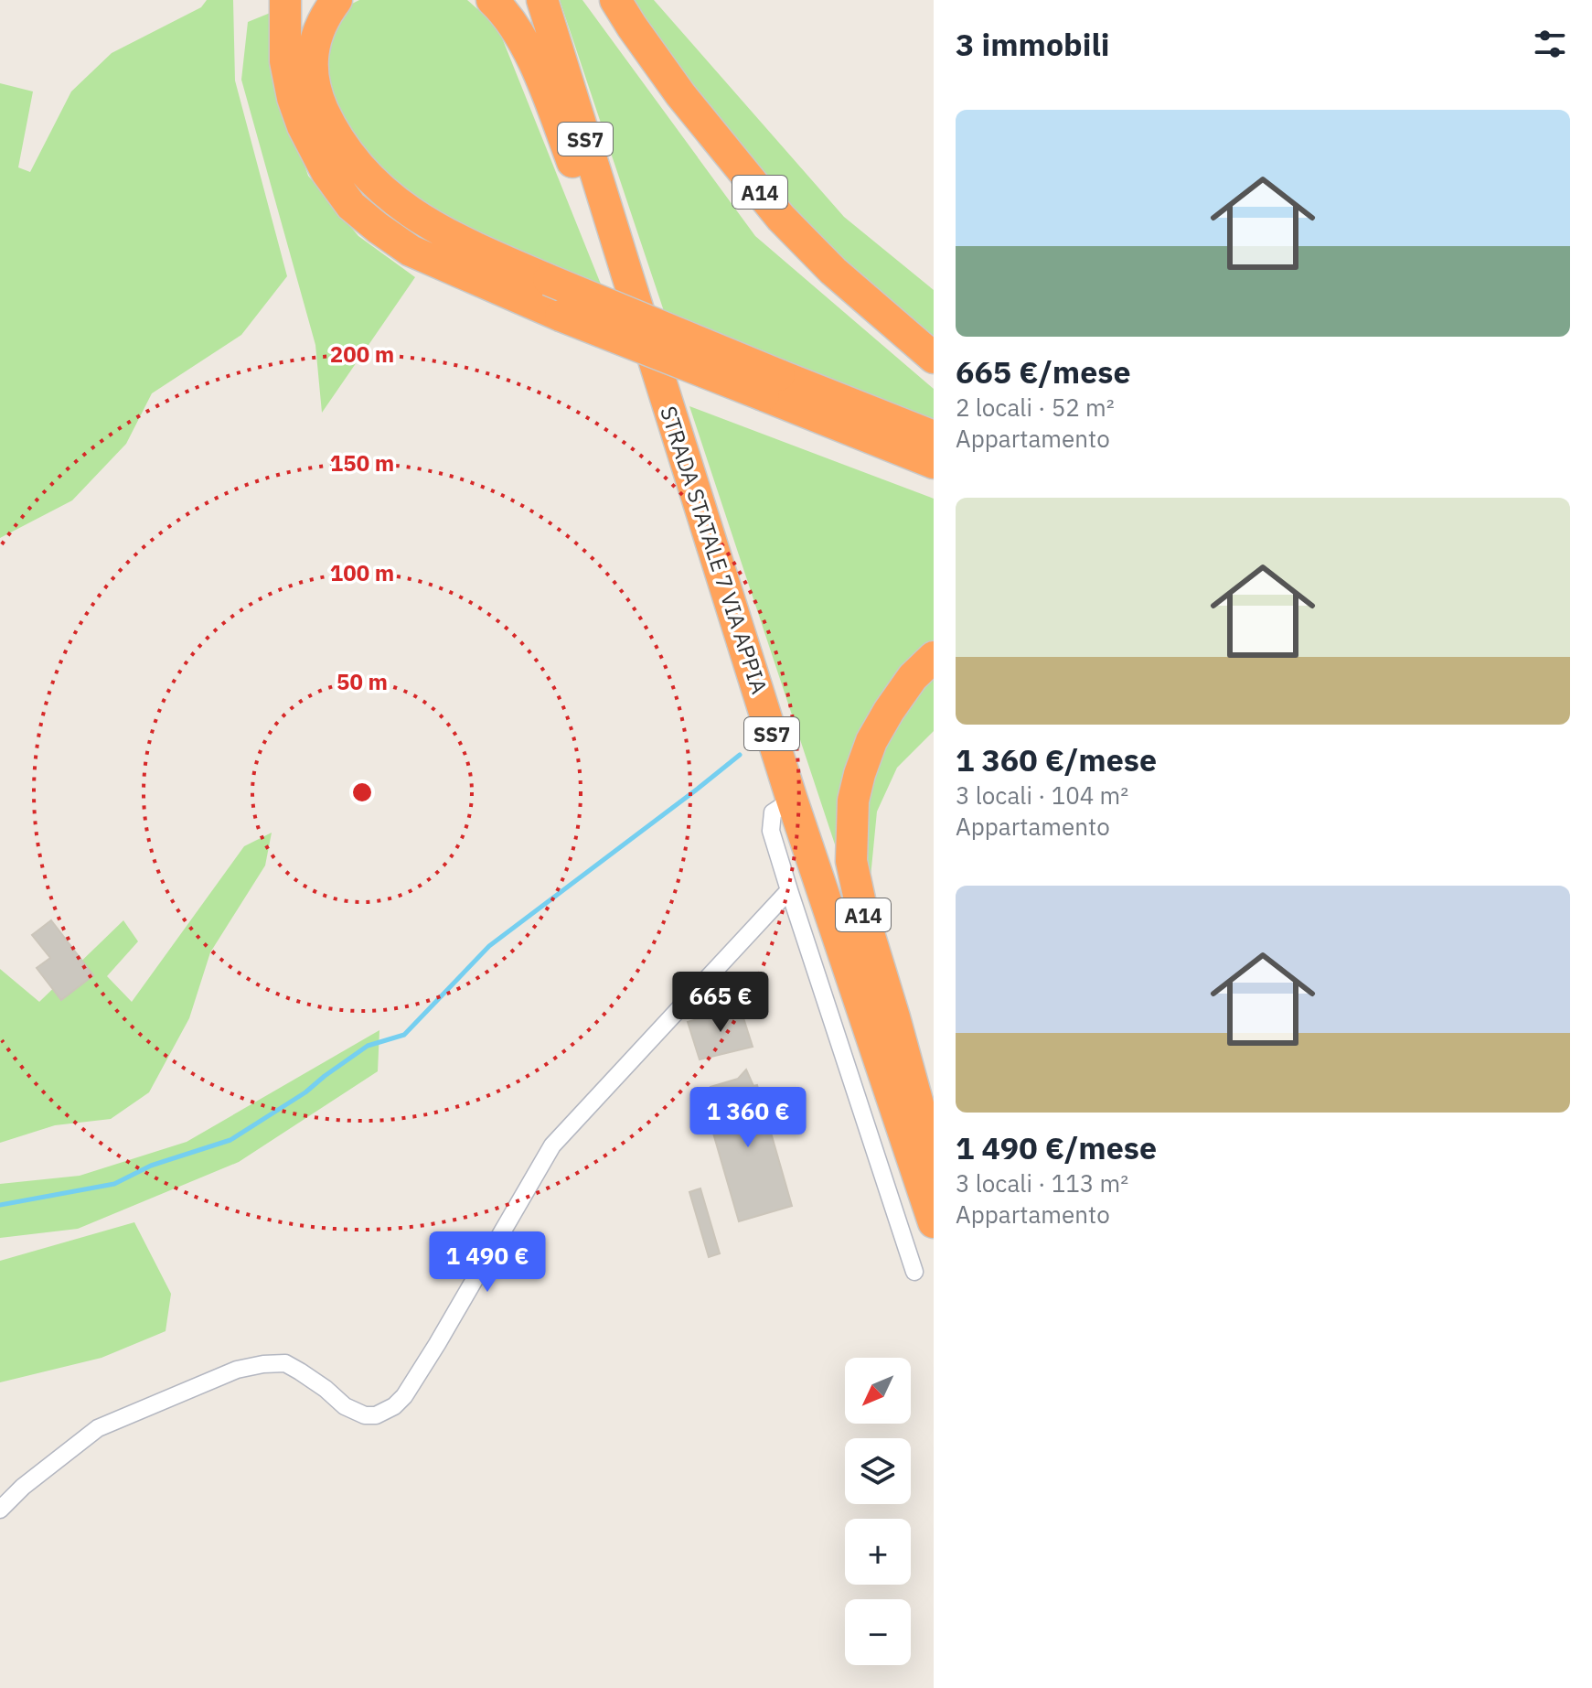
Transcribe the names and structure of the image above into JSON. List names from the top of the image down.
{
  "streets": {
    "highway": ["SS7", "A14", "STRADA STATALE 7 VIA APPIA"]
  },
  "crossings": [
    ["A14", "STRADA STATALE 7 VIA APPIA"]
  ],
  "north": "bottom left",
  "page": {
    "heading": "3 immobili",
    "list": [
      {
        "name": "665 €/mese",
        "note": "2 locali · 52 m² · Appartamento"
      },
      {
        "name": "1 360 €/mese",
        "note": "3 locali · 104 m² · Appartamento"
      },
      {
        "name": "1 490 €/mese",
        "note": "3 locali · 113 m² · Appartamento"
      }
    ],
    "price": ["665 €", "1 360 €", "1 490 €"],
    "map_buttons": ["+", "−"]
  },
  "rings": [
    "200 m",
    "150 m",
    "100 m",
    "50 m"
  ]
}
